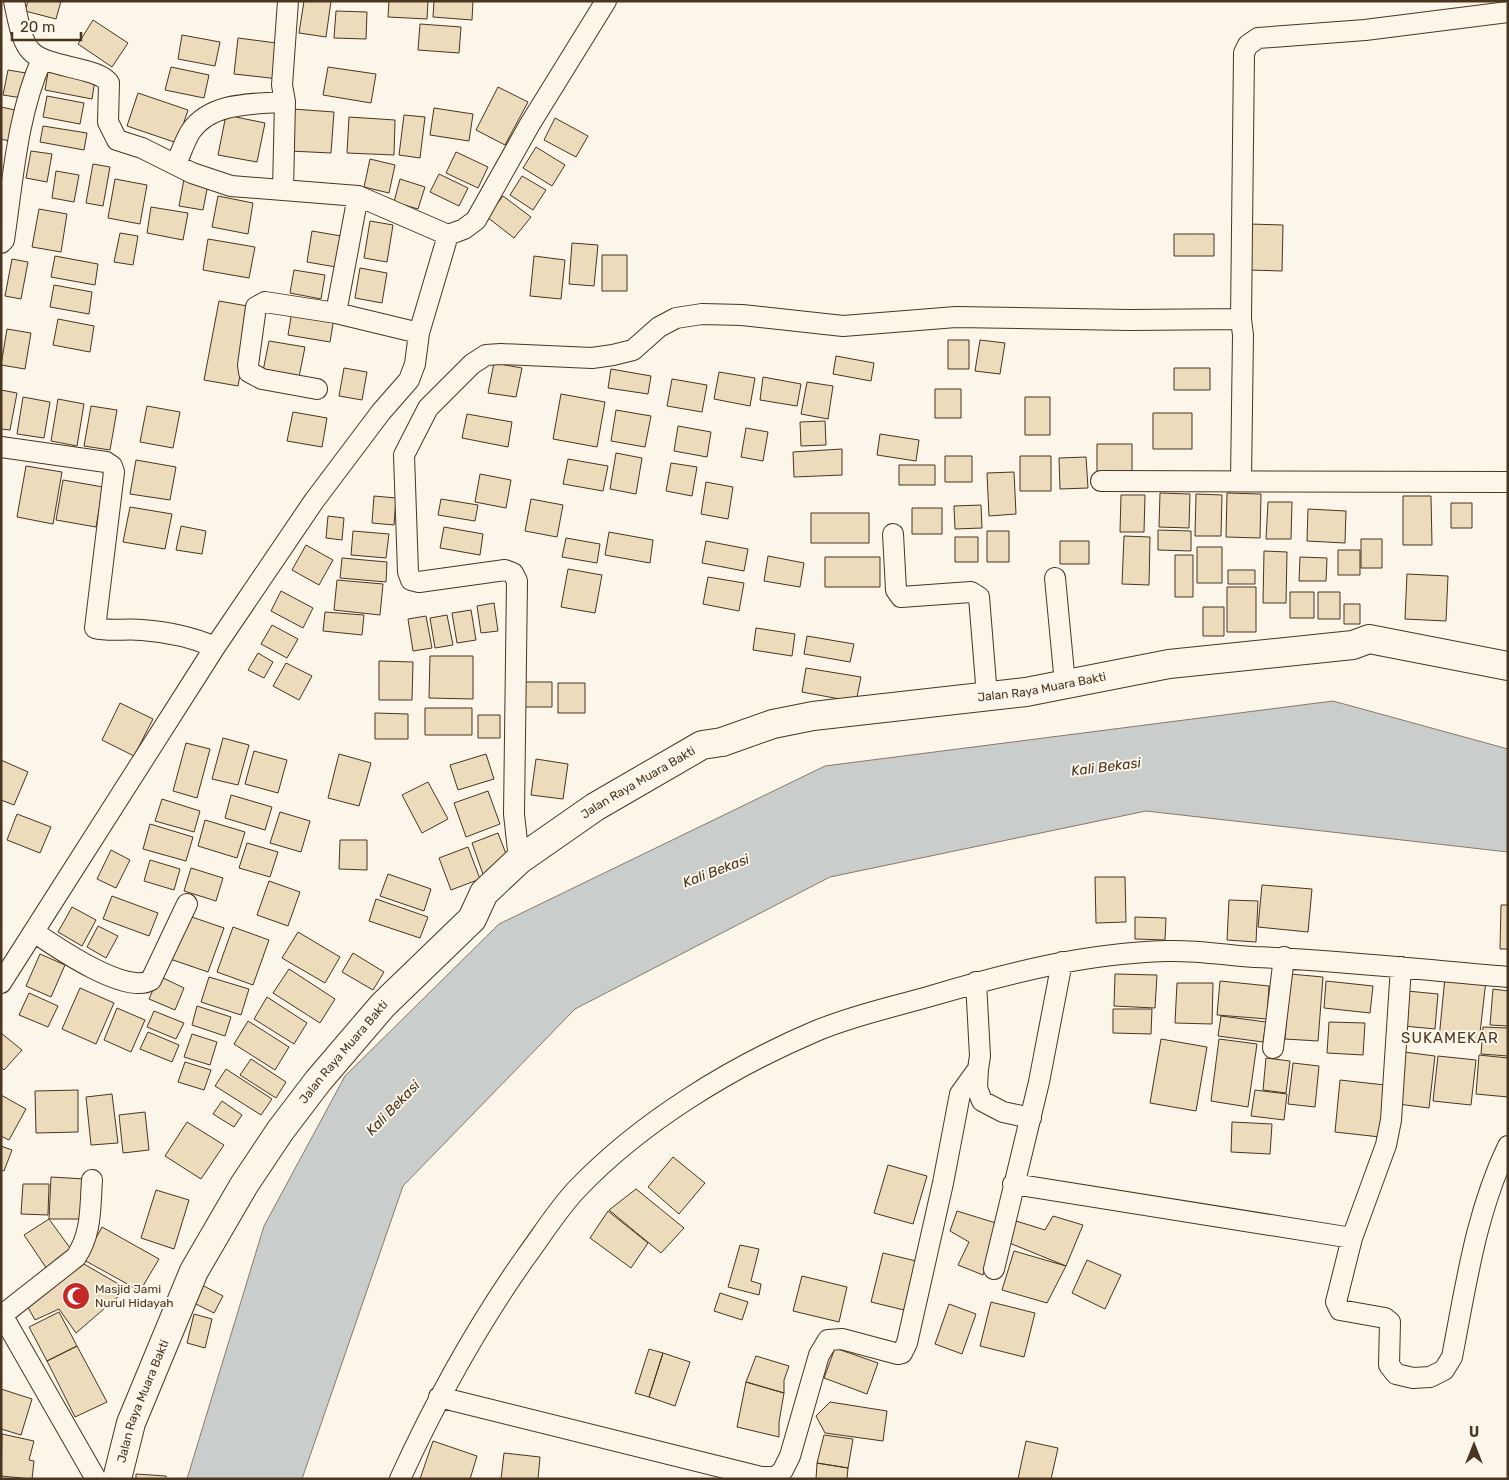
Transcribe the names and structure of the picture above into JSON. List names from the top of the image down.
{
  "streets": {
    "main road": ["Jalan Raya Muara Bakti"]
  },
  "districts": ["SUKAMEKAR"],
  "water": ["Kali Bekasi"],
  "places": {
    "mosque": ["Masjid Jami Nurul Hidayah"]
  },
  "scale_bar": "20 m",
  "north": "top"
}
